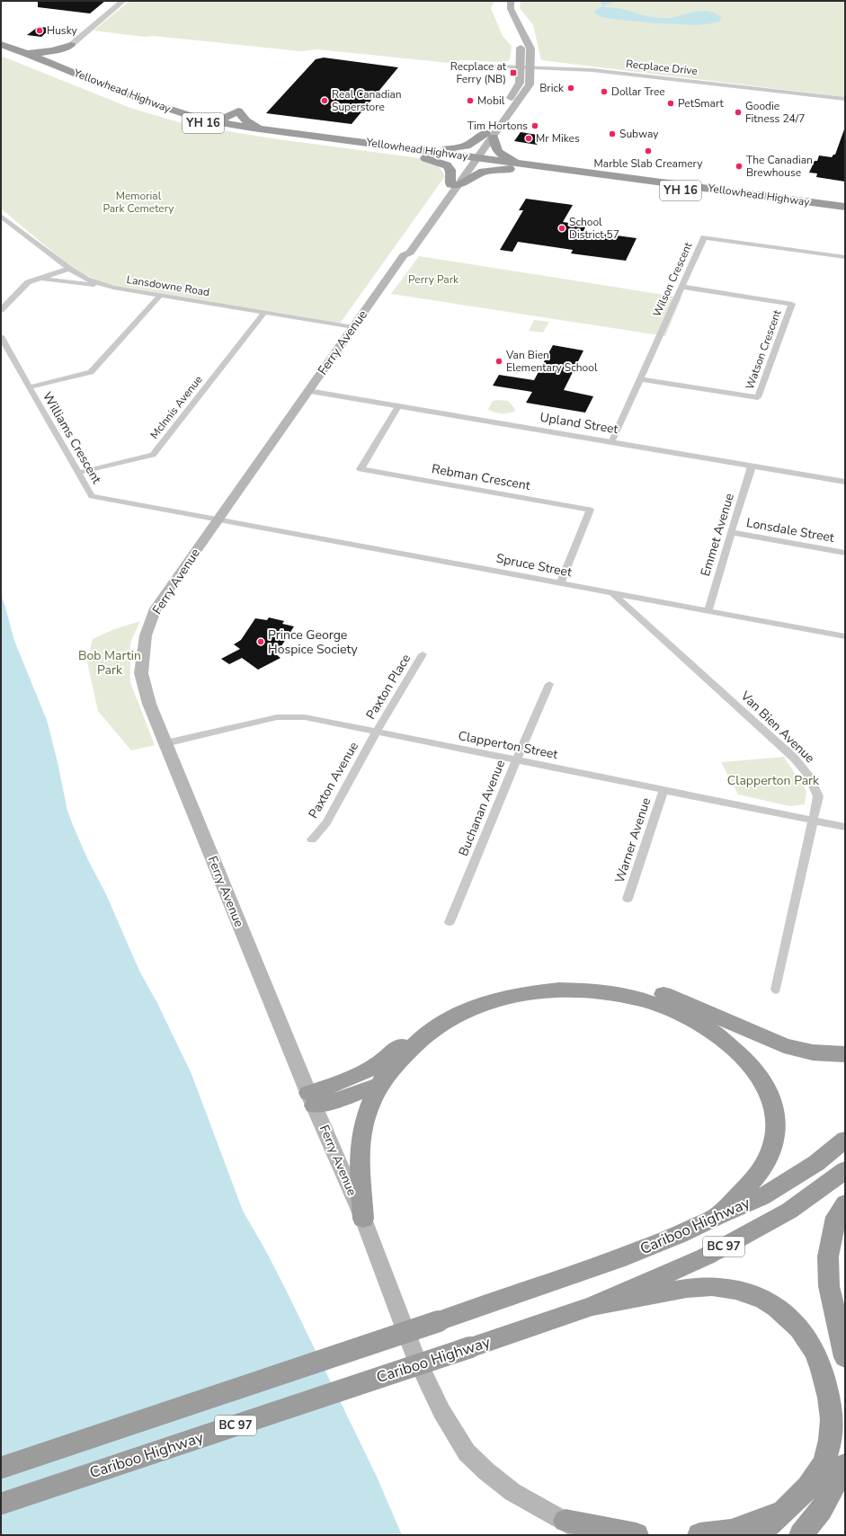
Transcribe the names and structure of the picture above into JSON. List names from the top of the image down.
{
  "streets": {
    "highway": [
      "Yellowhead Highway",
      "YH 16",
      "Cariboo Highway",
      "BC 97"
    ],
    "main road": ["Ferry Avenue"],
    "street": [
      "Recplace Drive",
      "Wilson Crescent",
      "Lansdowne Road",
      "Watson Crescent",
      "McInnis Avenue",
      "Upland Street",
      "Williams Crescent",
      "Rebman Crescent",
      "Lonsdale Street",
      "Emmet Avenue",
      "Spruce Street",
      "Paxton Place",
      "Van Bien Avenue",
      "Clapperton Street",
      "Paxton Avenue",
      "Buchanan Avenue",
      "Warner Avenue"
    ]
  },
  "crossings": [
    ["Recplace Drive", "Ferry Avenue"],
    ["Yellowhead Highway", "Ferry Avenue"],
    ["Wilson Crescent", "Watson Crescent"],
    ["Wilson Crescent", "Upland Street"],
    ["Lansdowne Road", "Ferry Avenue"],
    ["Lansdowne Road", "McInnis Avenue"],
    ["Ferry Avenue", "Upland Street"],
    ["Ferry Avenue", "Williams Crescent"],
    ["Ferry Avenue", "Spruce Street"],
    ["Ferry Avenue", "Clapperton Street"],
    ["McInnis Avenue", "Williams Crescent"],
    ["Upland Street", "Rebman Crescent"],
    ["Upland Street", "Emmet Avenue"],
    ["Williams Crescent", "Spruce Street"],
    ["Rebman Crescent", "Spruce Street"],
    ["Lonsdale Street", "Emmet Avenue"],
    ["Emmet Avenue", "Spruce Street"],
    ["Spruce Street", "Van Bien Avenue"],
    ["Paxton Place", "Clapperton Street"],
    ["Paxton Place", "Paxton Avenue"],
    ["Van Bien Avenue", "Clapperton Street"],
    ["Clapperton Street", "Paxton Avenue"],
    ["Clapperton Street", "Buchanan Avenue"],
    ["Clapperton Street", "Warner Avenue"]
  ],
  "parks": [
    "Memorial Park Cemetery",
    "Perry Park",
    "Bob Martin Park",
    "Clapperton Park"
  ],
  "places": {
    "other": [
      "Husky",
      "Brick",
      "Dollar Tree",
      "Real Canadian Superstore",
      "Mobil",
      "PetSmart",
      "Goodie Fitness 24/7",
      "Tim Hortons",
      "Subway",
      "Mr Mikes",
      "Marble Slab Creamery",
      "The Canadian Brewhouse",
      "School District 57",
      "Van Bien Elementary School",
      "Prince George Hospice Society"
    ],
    "transit": ["Recplace at Ferry (NB)"]
  }
}
